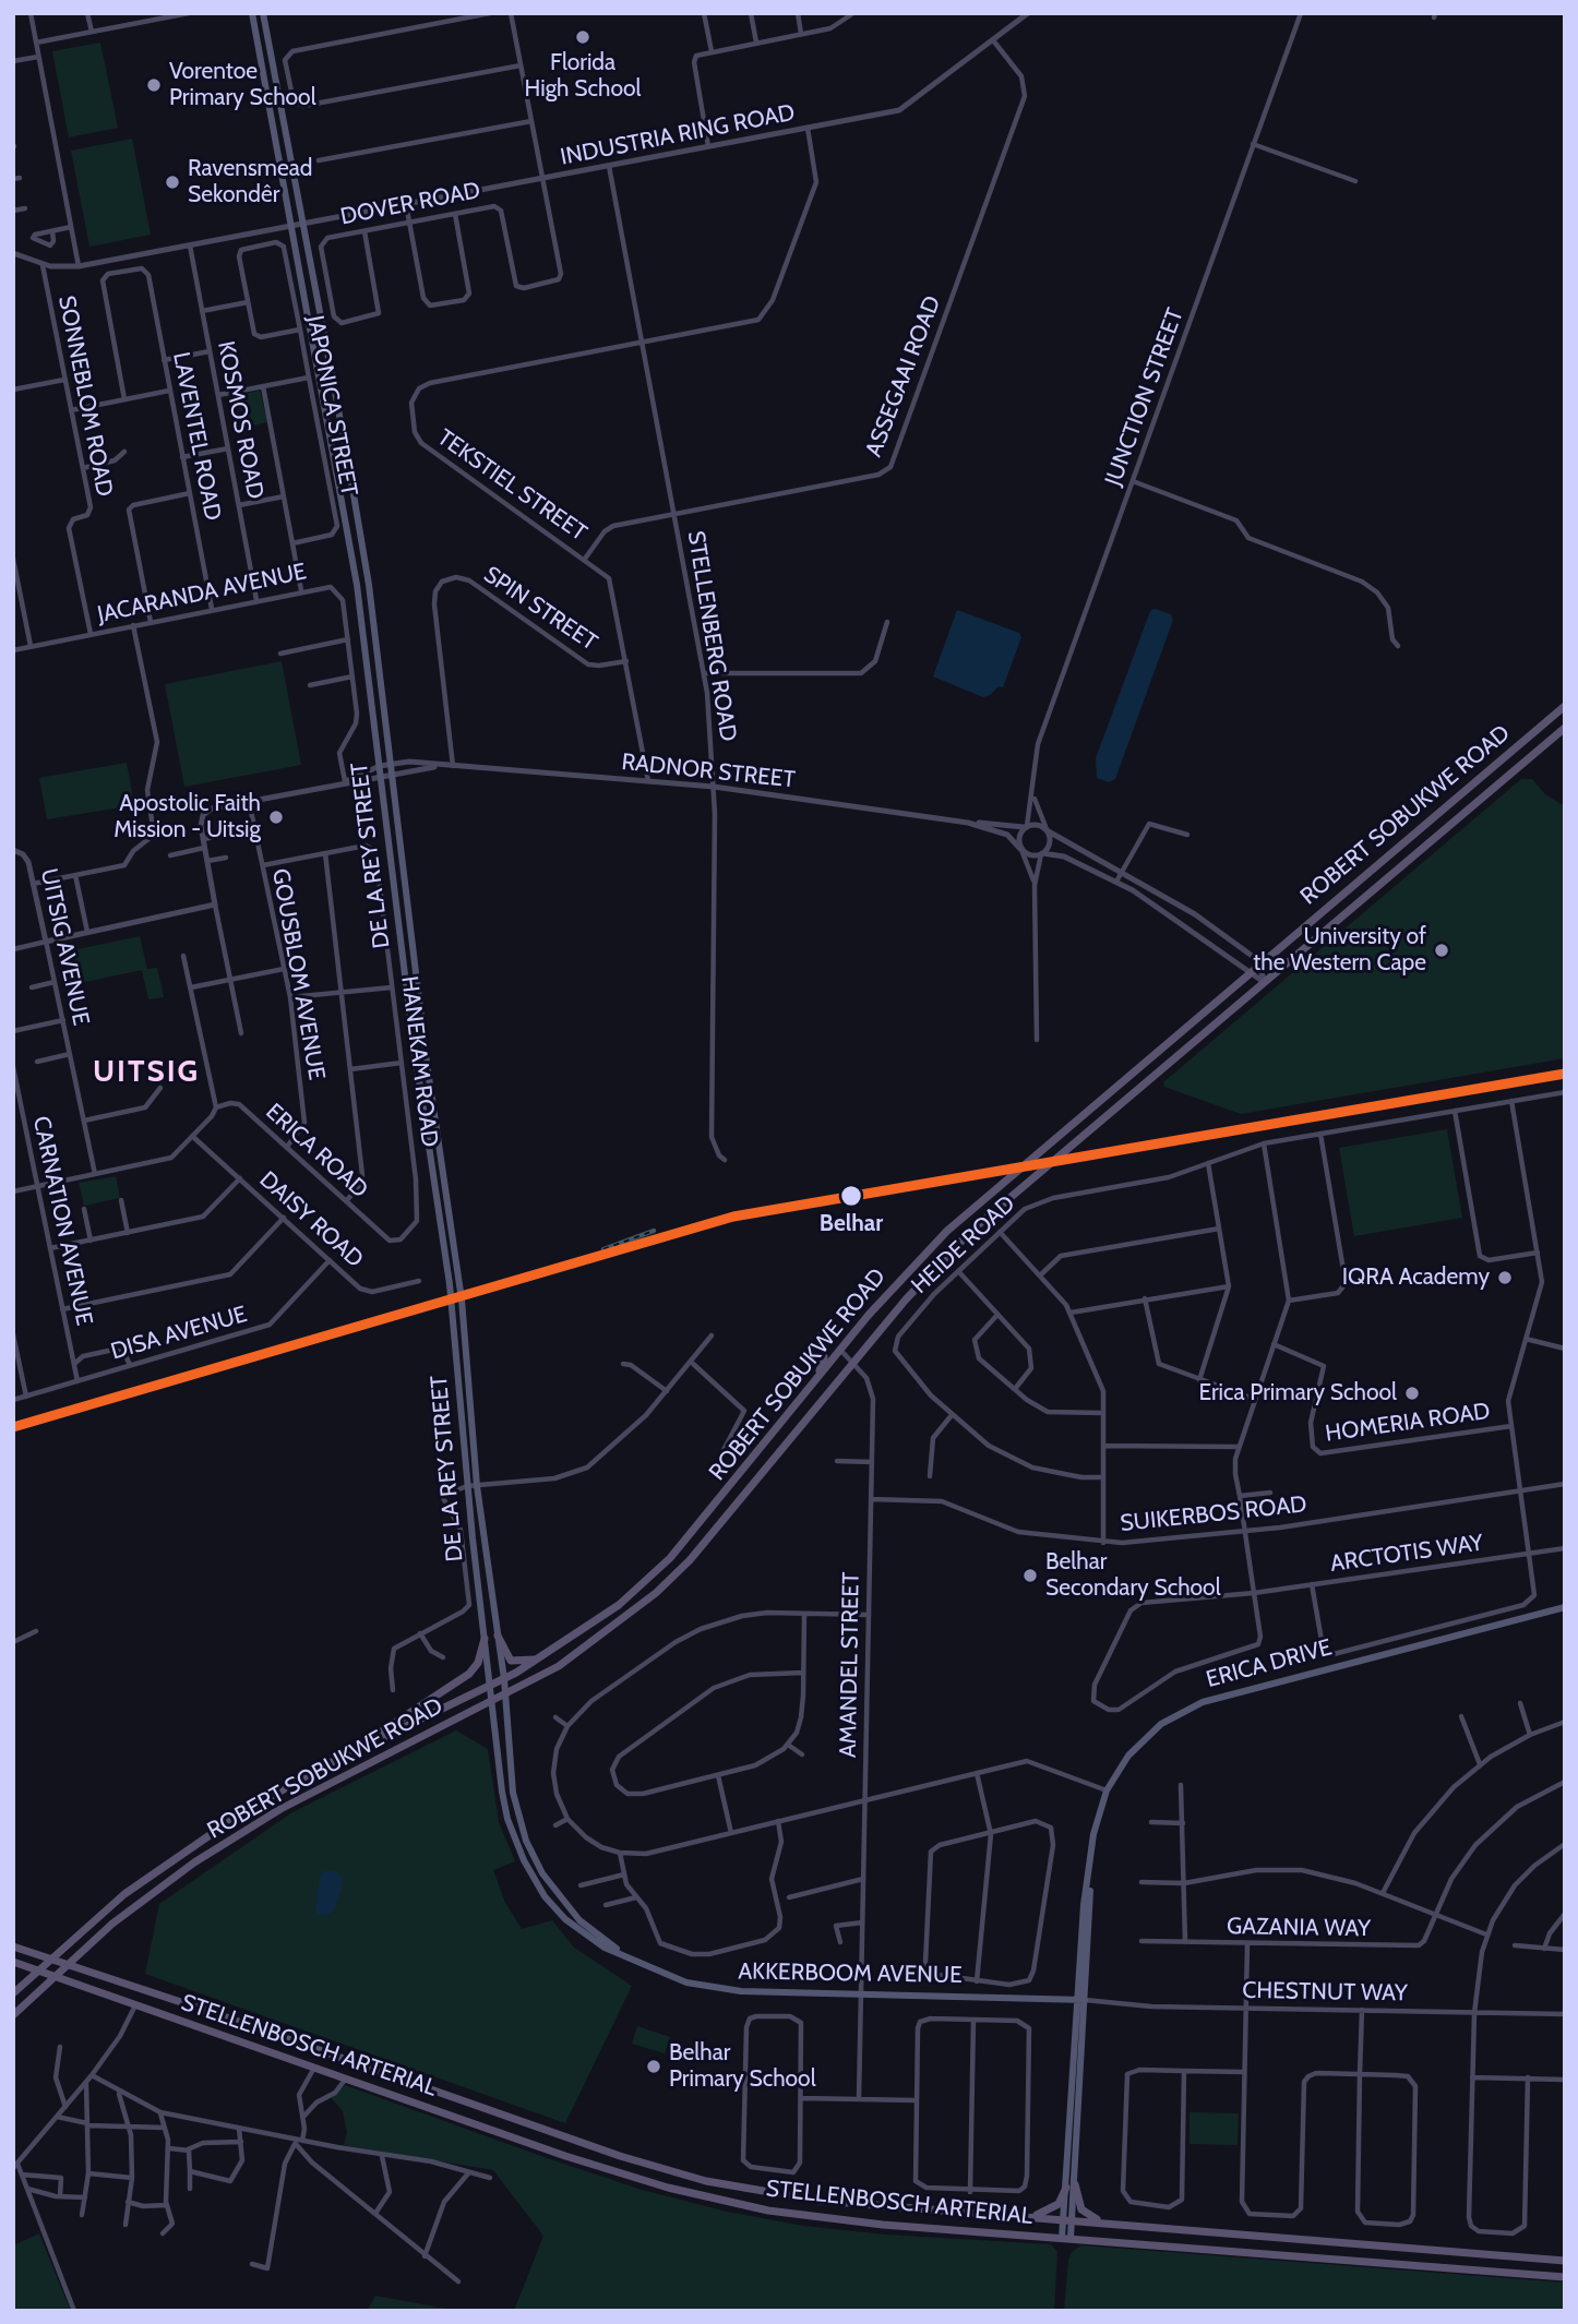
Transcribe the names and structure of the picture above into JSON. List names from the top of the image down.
{
  "streets": {
    "main road": [
      "ROBERT SOBUKWE ROAD",
      "DE LA REY STREET",
      "ERICA DRIVE",
      "AKKERBOOM AVENUE",
      "STELLENBOSCH ARTERIAL"
    ],
    "street": [
      "INDUSTRIA RING ROAD",
      "DOVER ROAD",
      "ASSEGAAI ROAD",
      "SONNEBLOM ROAD",
      "JUNCTION STREET",
      "JAPONICA STREET",
      "KOSMOS ROAD",
      "LAVENTEL ROAD",
      "TEKSTIEL STREET",
      "JACARANDA AVENUE",
      "SPIN STREET",
      "STELLENBERG ROAD",
      "RADNOR STREET",
      "UITSIG AVENUE",
      "GOUSBLOM AVENUE",
      "HANEKAM ROAD",
      "ERICA ROAD",
      "DAISY ROAD",
      "CARNATION AVENUE",
      "HEIDE ROAD",
      "DISA AVENUE",
      "HOMERIA ROAD",
      "SUIKERBOS ROAD",
      "ARCTOTIS WAY",
      "AMANDEL STREET",
      "GAZANIA WAY",
      "CHESTNUT WAY"
    ]
  },
  "crossings": [
    ["INDUSTRIA RING ROAD", "DOVER ROAD"],
    ["INDUSTRIA RING ROAD", "ASSEGAAI ROAD"],
    ["INDUSTRIA RING ROAD", "SONNEBLOM ROAD"],
    ["INDUSTRIA RING ROAD", "KOSMOS ROAD"],
    ["INDUSTRIA RING ROAD", "STELLENBERG ROAD"],
    ["INDUSTRIA RING ROAD", "DE LA REY STREET"],
    ["ASSEGAAI ROAD", "TEKSTIEL STREET"],
    ["ASSEGAAI ROAD", "STELLENBERG ROAD"],
    ["SONNEBLOM ROAD", "JACARANDA AVENUE"],
    ["JUNCTION STREET", "RADNOR STREET"],
    ["KOSMOS ROAD", "JACARANDA AVENUE"],
    ["LAVENTEL ROAD", "JACARANDA AVENUE"],
    ["TEKSTIEL STREET", "SPIN STREET"],
    ["TEKSTIEL STREET", "STELLENBERG ROAD"],
    ["TEKSTIEL STREET", "RADNOR STREET"],
    ["SPIN STREET", "RADNOR STREET"],
    ["STELLENBERG ROAD", "RADNOR STREET"],
    ["RADNOR STREET", "DE LA REY STREET"],
    ["ROBERT SOBUKWE ROAD", "DE LA REY STREET"],
    ["ROBERT SOBUKWE ROAD", "AMANDEL STREET"],
    ["ROBERT SOBUKWE ROAD", "AKKERBOOM AVENUE"],
    ["ROBERT SOBUKWE ROAD", "STELLENBOSCH ARTERIAL"],
    ["DE LA REY STREET", "AKKERBOOM AVENUE"],
    ["GOUSBLOM AVENUE", "HANEKAM ROAD"],
    ["GOUSBLOM AVENUE", "ERICA ROAD"],
    ["HANEKAM ROAD", "ERICA ROAD"],
    ["DAISY ROAD", "DISA AVENUE"],
    ["CARNATION AVENUE", "DISA AVENUE"],
    ["SUIKERBOS ROAD", "AMANDEL STREET"],
    ["ERICA DRIVE", "AKKERBOOM AVENUE"],
    ["ERICA DRIVE", "CHESTNUT WAY"],
    ["ERICA DRIVE", "STELLENBOSCH ARTERIAL"],
    ["AMANDEL STREET", "AKKERBOOM AVENUE"],
    ["AKKERBOOM AVENUE", "CHESTNUT WAY"]
  ],
  "districts": ["UITSIG"],
  "places": [
    "Florida High School",
    "Vorentoe Primary School",
    "Ravensmead Sekondêr",
    "Apostolic Faith Mission - Uitsig",
    "University of the Western Cape",
    "Belhar",
    "IQRA Academy",
    "Erica Primary School",
    "Belhar Secondary School",
    "Belhar Primary School"
  ]
}
